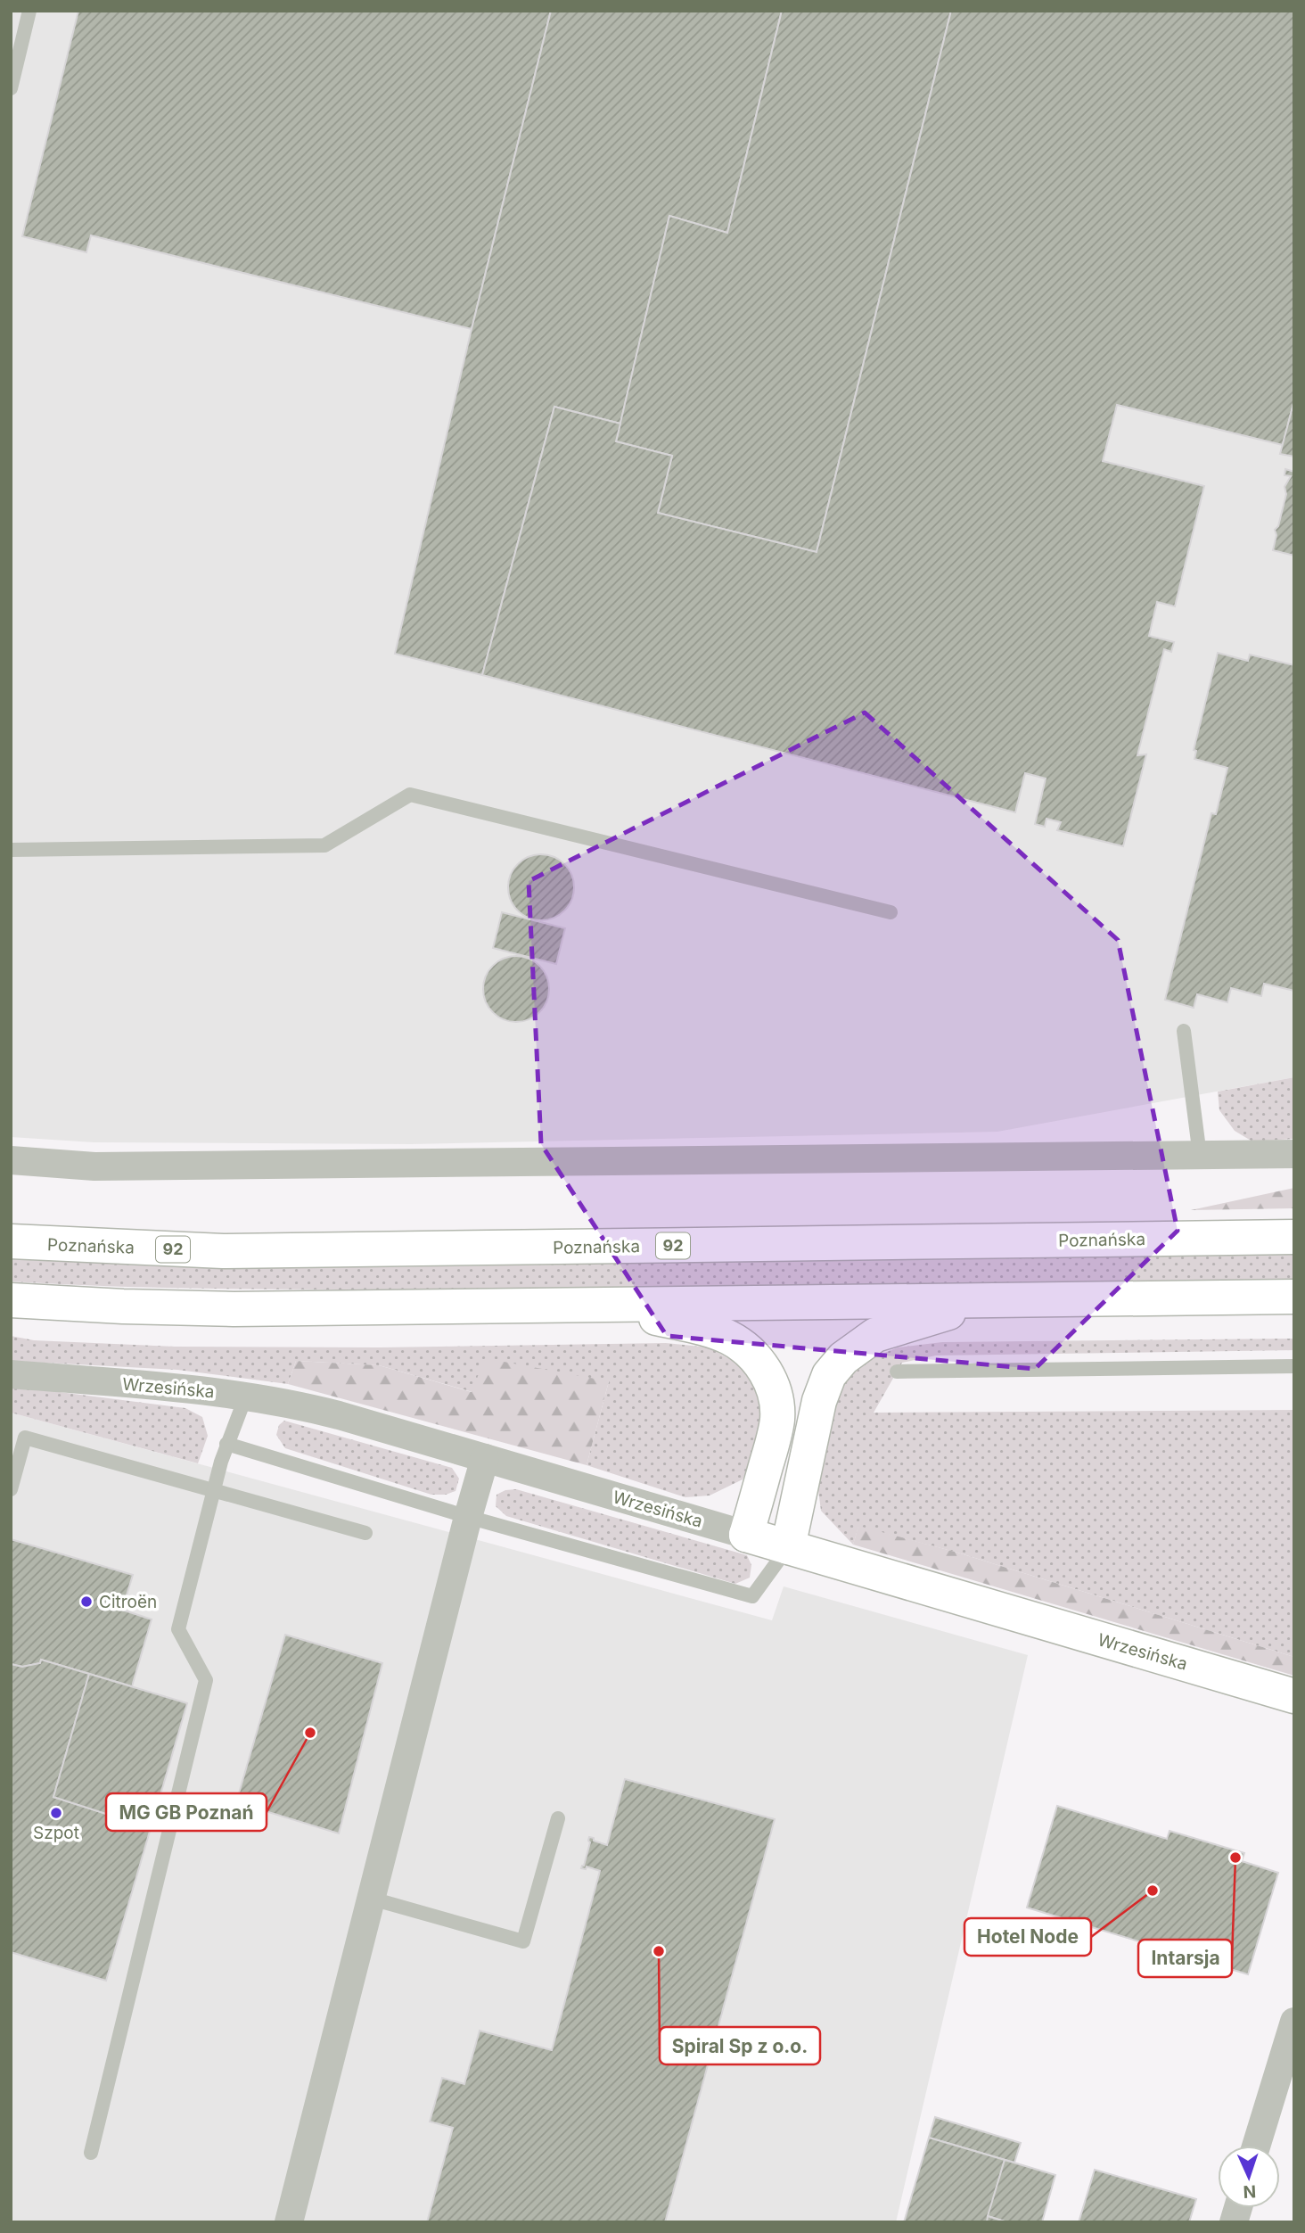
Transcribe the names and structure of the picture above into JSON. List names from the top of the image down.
{
  "streets": {
    "main road": ["Poznańska", "92", "Wrzesińska"]
  },
  "places": [
    "Citroën",
    "MG GB Poznań",
    "Szpot",
    "Intarsja",
    "Hotel Node",
    "Spiral Sp z o.o."
  ],
  "north": "bottom"
}
